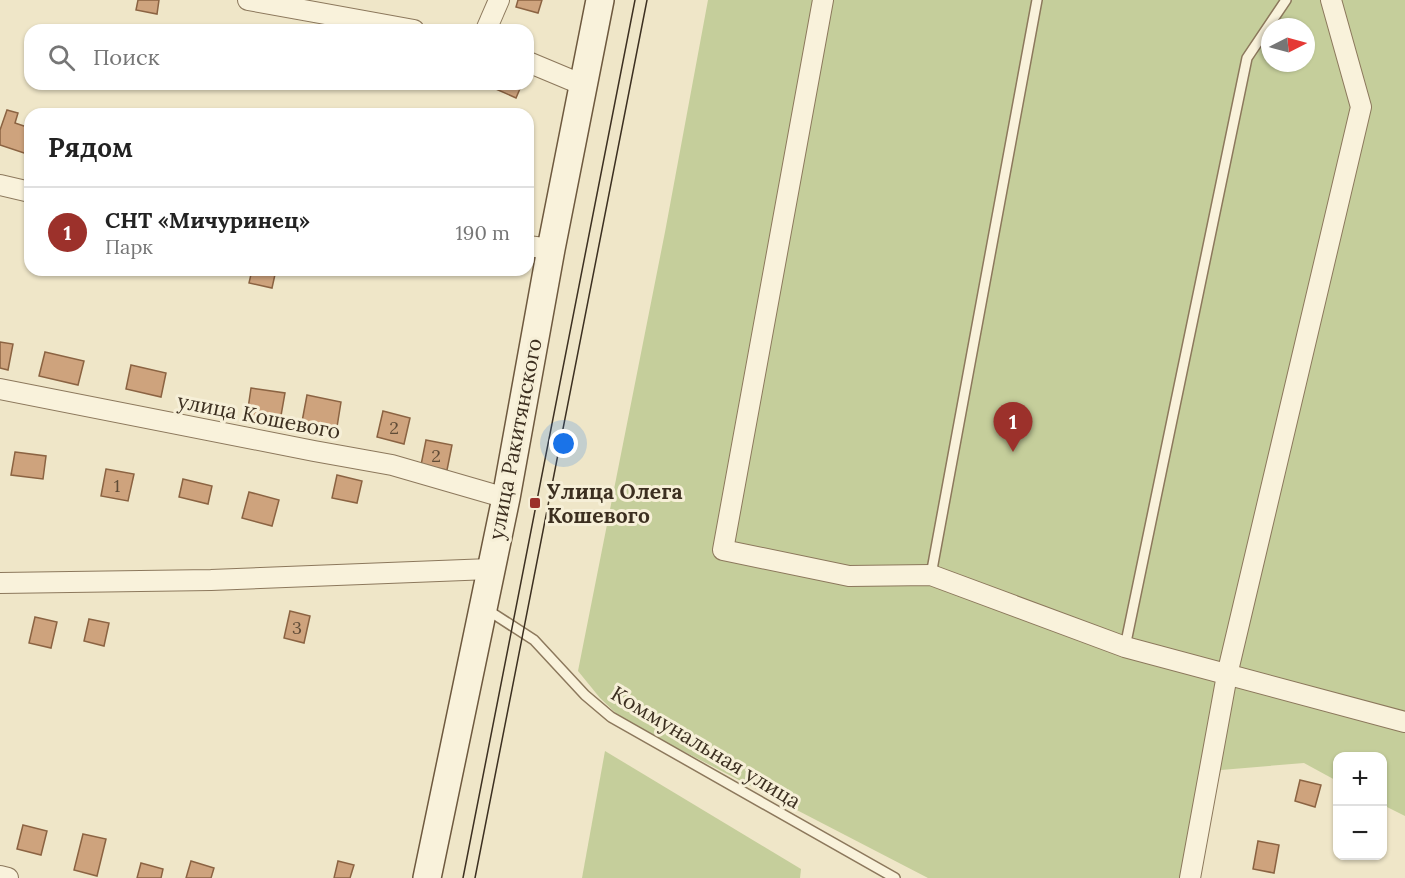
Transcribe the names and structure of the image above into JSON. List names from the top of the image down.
{
  "streets": {
    "main road": ["улица Ракитянского"],
    "street": ["улица Кошевого"],
    "lane": ["Коммунальная улица"]
  },
  "crossings": [
    ["улица Кошевого", "улица Ракитянского"],
    ["улица Ракитянского", "Коммунальная улица"]
  ],
  "places": {
    "transit": ["Улица Олега Кошевого"]
  },
  "house_numbers": [
    "2",
    "2",
    "1",
    "3"
  ],
  "north": "right",
  "page": {
    "search": "Поиск",
    "heading": "Рядом",
    "list": [
      {
        "mark": "1",
        "name": "СНТ «Мичуринец»",
        "note": "Парк",
        "value": "190 m"
      }
    ],
    "pins": "1",
    "map_buttons": ["+", "−"]
  }
}
